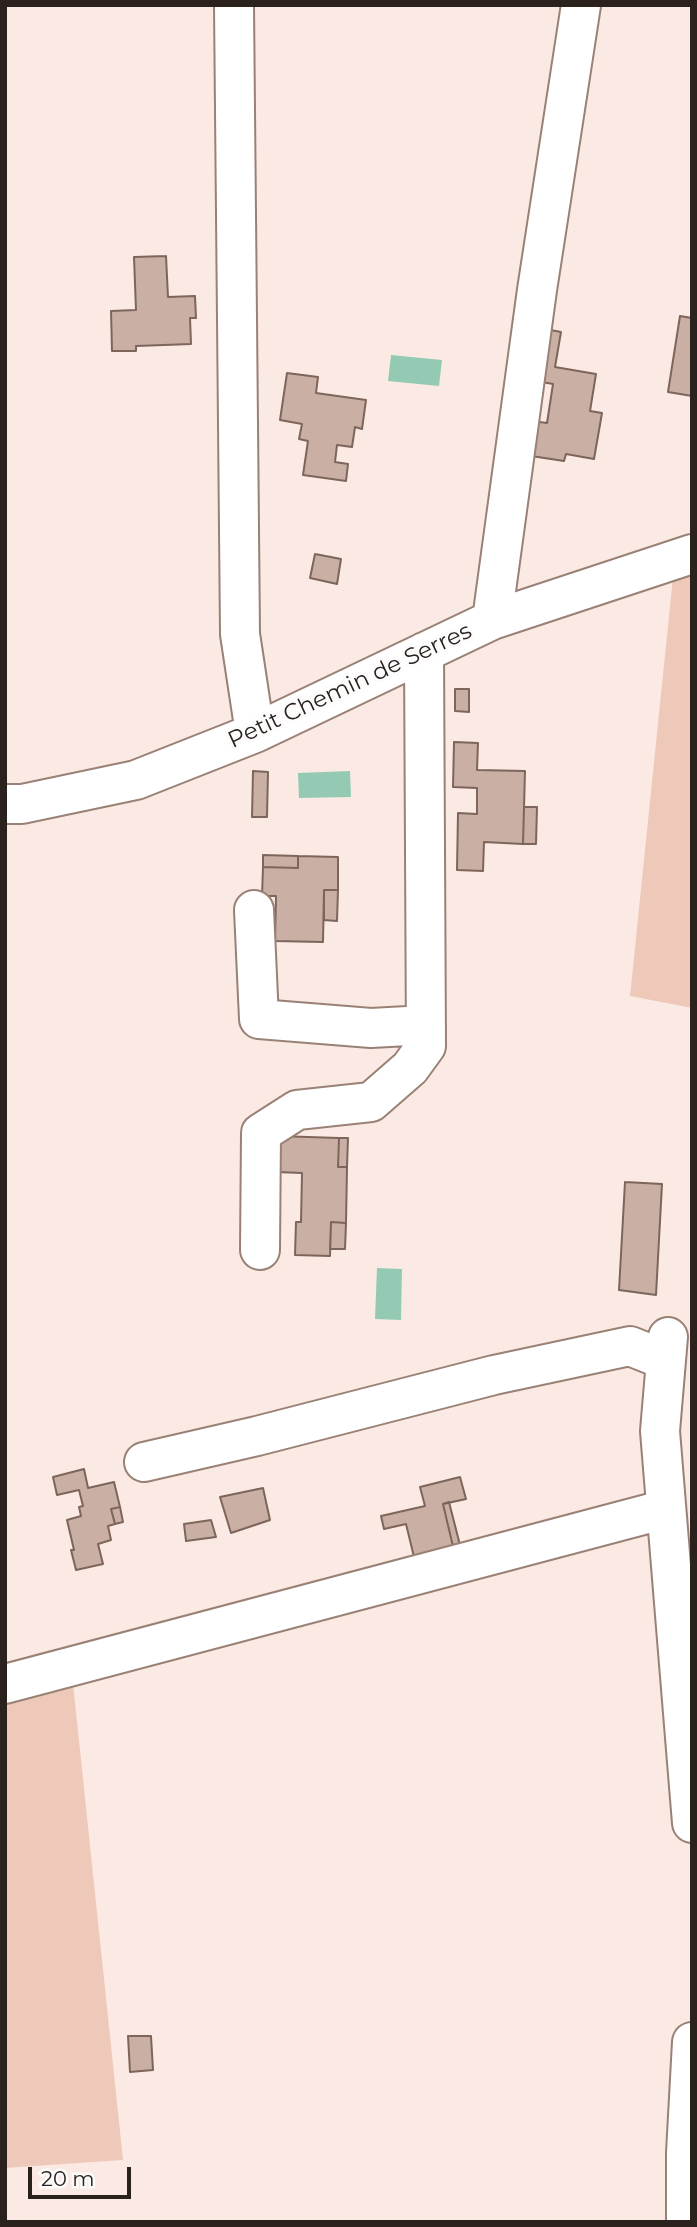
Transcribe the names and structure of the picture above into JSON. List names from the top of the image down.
{
  "streets": {
    "street": ["Petit Chemin de Serres"]
  },
  "scale_bar": "20 m"
}
